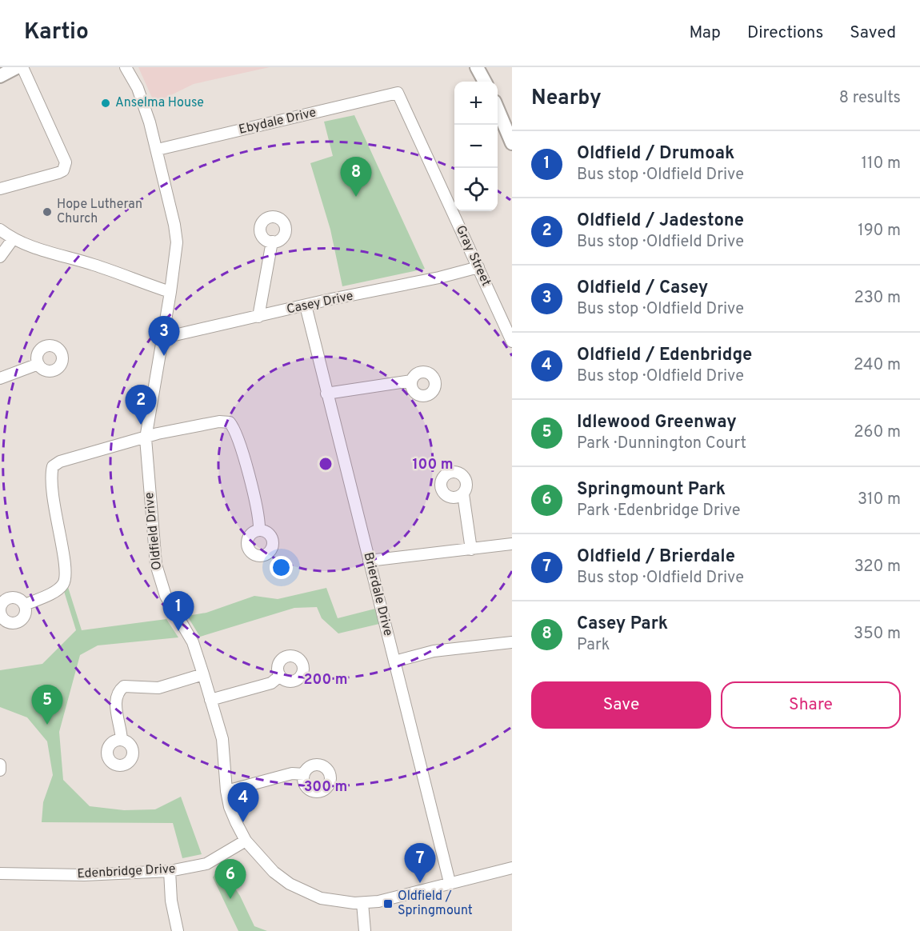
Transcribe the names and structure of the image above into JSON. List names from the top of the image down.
{
  "streets": {
    "street": [
      "Ebydale Drive",
      "Gray Street",
      "Casey Drive",
      "Oldfield Drive",
      "Brierdale Drive",
      "Edenbridge Drive"
    ]
  },
  "crossings": [
    ["Ebydale Drive", "Gray Street"],
    ["Ebydale Drive", "Oldfield Drive"],
    ["Gray Street", "Casey Drive"],
    ["Casey Drive", "Oldfield Drive"],
    ["Casey Drive", "Brierdale Drive"],
    ["Oldfield Drive", "Brierdale Drive"],
    ["Oldfield Drive", "Edenbridge Drive"]
  ],
  "places": {
    "other": ["Anselma House", "Hope Lutheran Church"],
    "transit": ["Oldfield / Springmount"]
  },
  "page": {
    "header": "Kartio",
    "nav": ["Map", "Directions", "Saved"],
    "heading": ["Nearby", "8 results"],
    "map_buttons": ["+", "−"],
    "list": [
      {
        "mark": "1",
        "name": "Oldfield / Drumoak",
        "note": "Bus stop · Oldfield Drive",
        "value": "110 m"
      },
      {
        "mark": "2",
        "name": "Oldfield / Jadestone",
        "note": "Bus stop · Oldfield Drive",
        "value": "190 m"
      },
      {
        "mark": "3",
        "name": "Oldfield / Casey",
        "note": "Bus stop · Oldfield Drive",
        "value": "230 m"
      },
      {
        "mark": "4",
        "name": "Oldfield / Edenbridge",
        "note": "Bus stop · Oldfield Drive",
        "value": "240 m"
      },
      {
        "mark": "5",
        "name": "Idlewood Greenway",
        "note": "Park · Dunnington Court",
        "value": "260 m"
      },
      {
        "mark": "6",
        "name": "Springmount Park",
        "note": "Park · Edenbridge Drive",
        "value": "310 m"
      },
      {
        "mark": "7",
        "name": "Oldfield / Brierdale",
        "note": "Bus stop · Oldfield Drive",
        "value": "320 m"
      },
      {
        "mark": "8",
        "name": "Casey Park",
        "note": "Park",
        "value": "350 m"
      }
    ],
    "pins": [
      "8",
      "3",
      "2",
      "1",
      "5",
      "4",
      "7",
      "6"
    ],
    "buttons": ["Save", "Share"]
  },
  "rings": ["100 m", "200 m", "300 m"]
}
